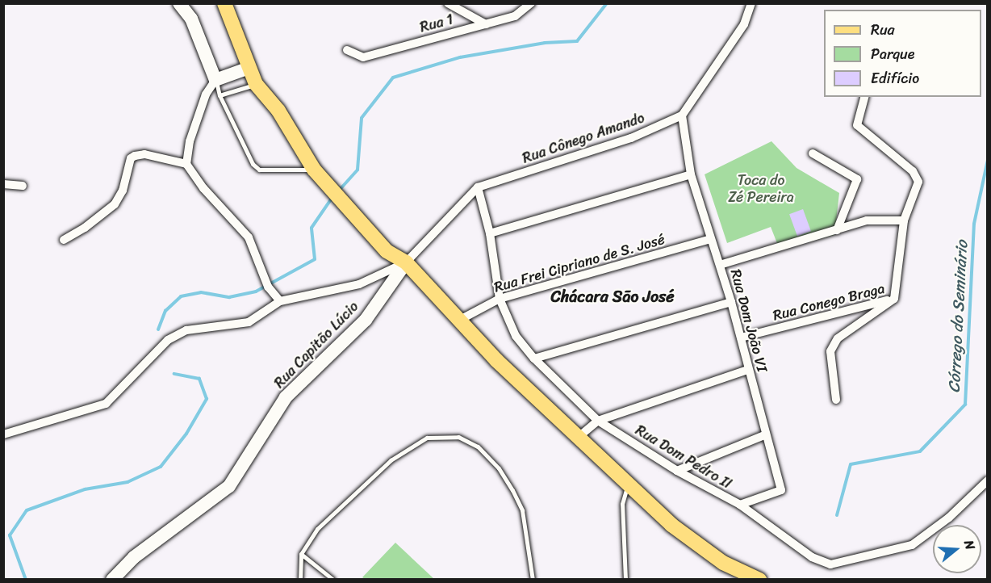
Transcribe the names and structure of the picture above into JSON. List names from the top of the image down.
{
  "streets": {
    "street": [
      "Rua 1",
      "Rua Cônego Amando",
      "Rua Frei Cipriano de S. José",
      "Rua Conego Braga",
      "Rua Dom João VI",
      "Rua Capitão Lúcio",
      "Rua Dom Pedro II"
    ]
  },
  "crossings": [
    ["Rua Cônego Amando", "Rua Dom João VI"],
    ["Rua Cônego Amando", "Rua Capitão Lúcio"],
    ["Rua Cônego Amando", "Rua Dom Pedro II"],
    ["Rua Frei Cipriano de S. José", "Rua Dom João VI"],
    ["Rua Frei Cipriano de S. José", "Rua Dom Pedro II"],
    ["Rua Conego Braga", "Rua Dom João VI"],
    ["Rua Dom João VI", "Rua Dom Pedro II"],
    ["Rua Capitão Lúcio", "Rua Dom Pedro II"]
  ],
  "districts": ["Chácara São José"],
  "water": ["Córrego do Seminário"],
  "parks": ["Toca do Zé Pereira"],
  "legend": ["Rua", "Parque", "Edifício"],
  "north": "right"
}
